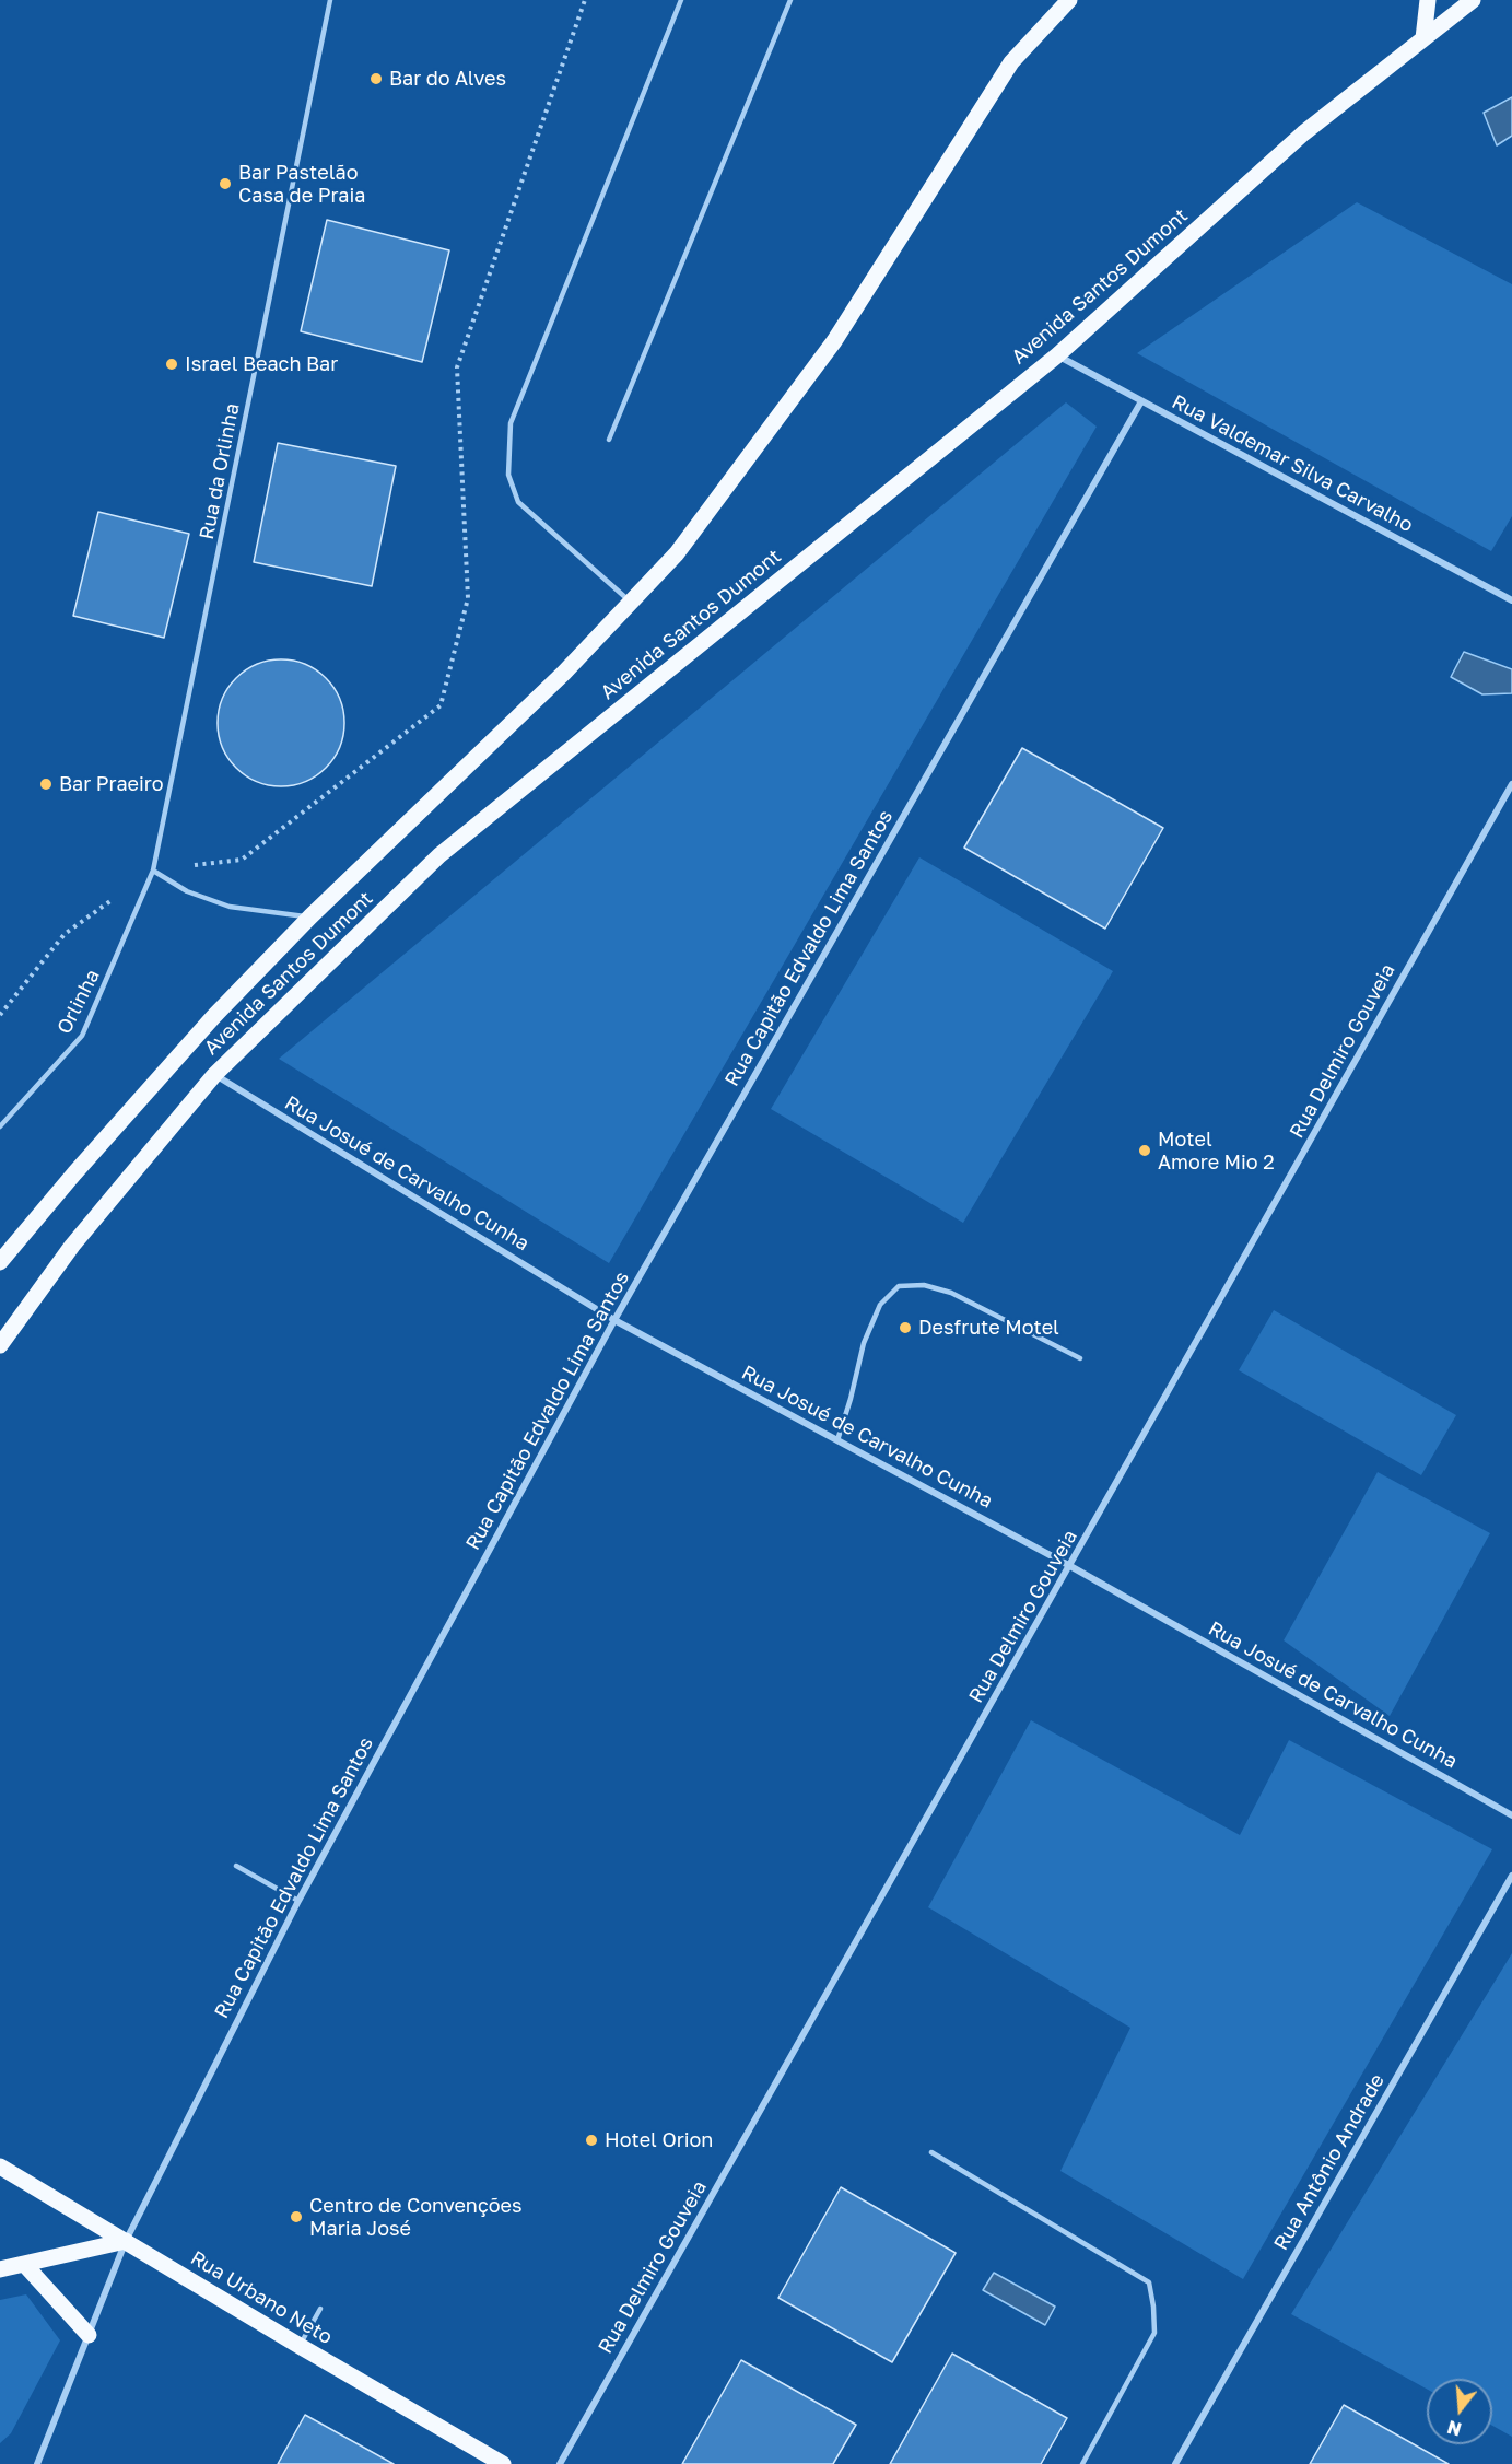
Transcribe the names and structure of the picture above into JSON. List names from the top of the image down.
{
  "streets": {
    "main road": ["Avenida Santos Dumont", "Rua Urbano Neto"],
    "street": [
      "Rua Valdemar Silva Carvalho",
      "Rua Capitão Edvaldo Lima Santos",
      "Rua Delmiro Gouveia",
      "Rua Josué de Carvalho Cunha",
      "Rua Antônio Andrade"
    ],
    "lane": ["Rua da Orlinha", "Orlinha"]
  },
  "crossings": [
    ["Avenida Santos Dumont", "Rua Valdemar Silva Carvalho"],
    ["Avenida Santos Dumont", "Rua Josué de Carvalho Cunha"],
    ["Rua Valdemar Silva Carvalho", "Rua Capitão Edvaldo Lima Santos"],
    ["Rua da Orlinha", "Orlinha"],
    ["Rua Capitão Edvaldo Lima Santos", "Rua Josué de Carvalho Cunha"],
    ["Rua Capitão Edvaldo Lima Santos", "Rua Urbano Neto"],
    ["Rua Delmiro Gouveia", "Rua Josué de Carvalho Cunha"]
  ],
  "places": [
    "Bar do Alves",
    "Bar Pastelão Casa de Praia",
    "Israel Beach Bar",
    "Bar Praeiro",
    "Motel Amore Mio 2",
    "Desfrute Motel",
    "Hotel Orion",
    "Centro de Convenções Maria José"
  ],
  "north": "bottom"
}
